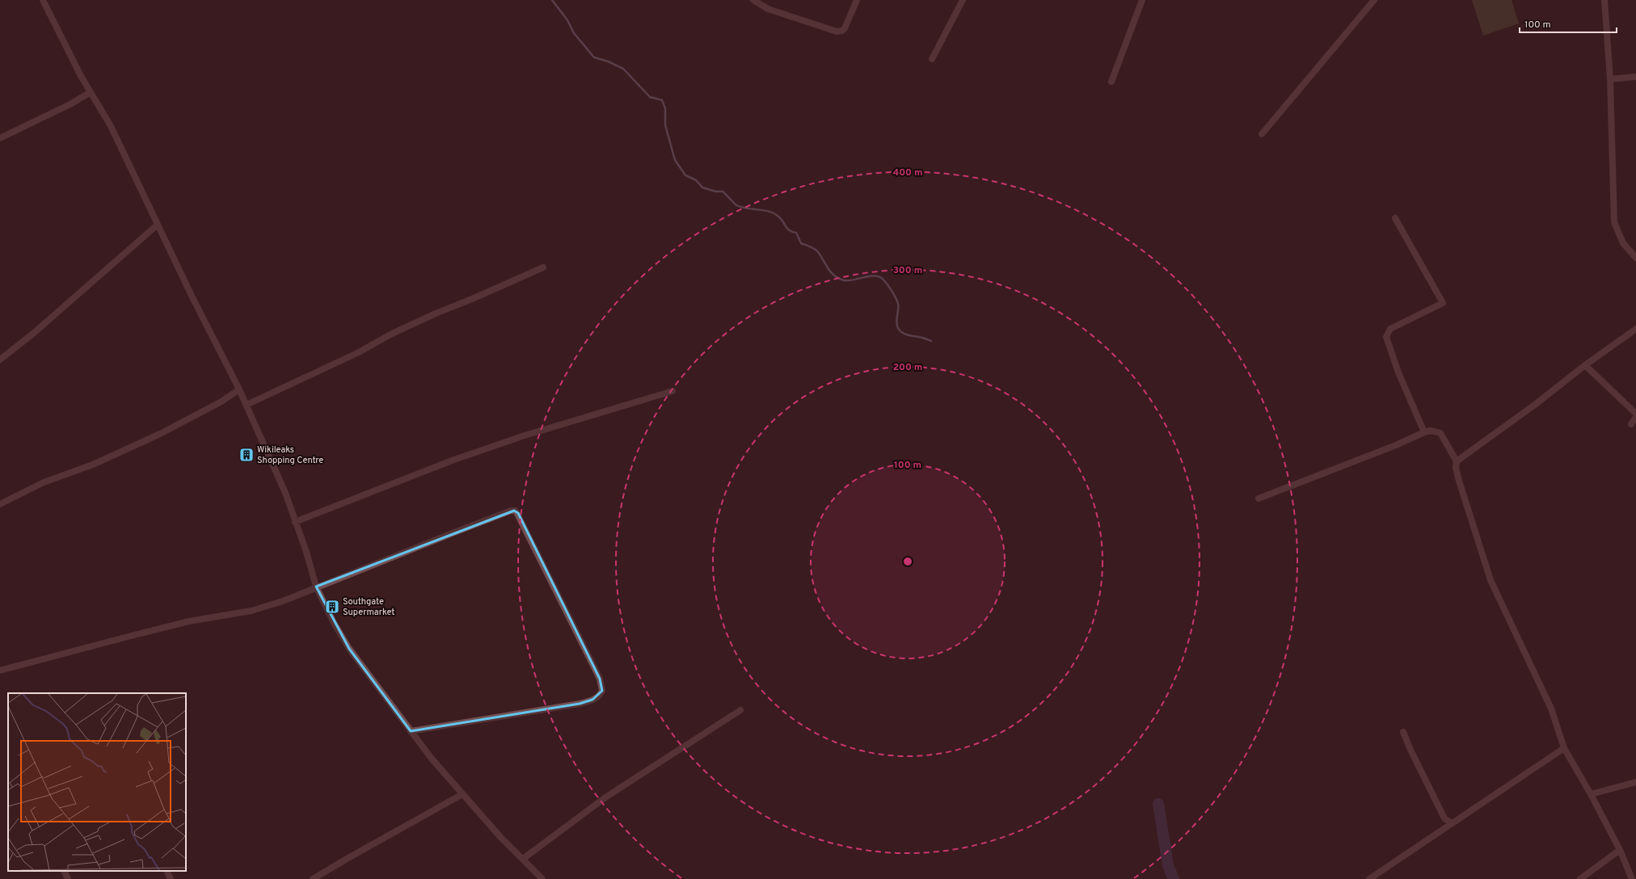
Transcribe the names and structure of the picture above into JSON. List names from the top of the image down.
{
  "places": {
    "building": ["Wikileaks Shopping Centre", "Southgate Supermarket"]
  },
  "scale_bar": "100 m",
  "rings": [
    "400 m",
    "300 m",
    "200 m",
    "100 m"
  ]
}
